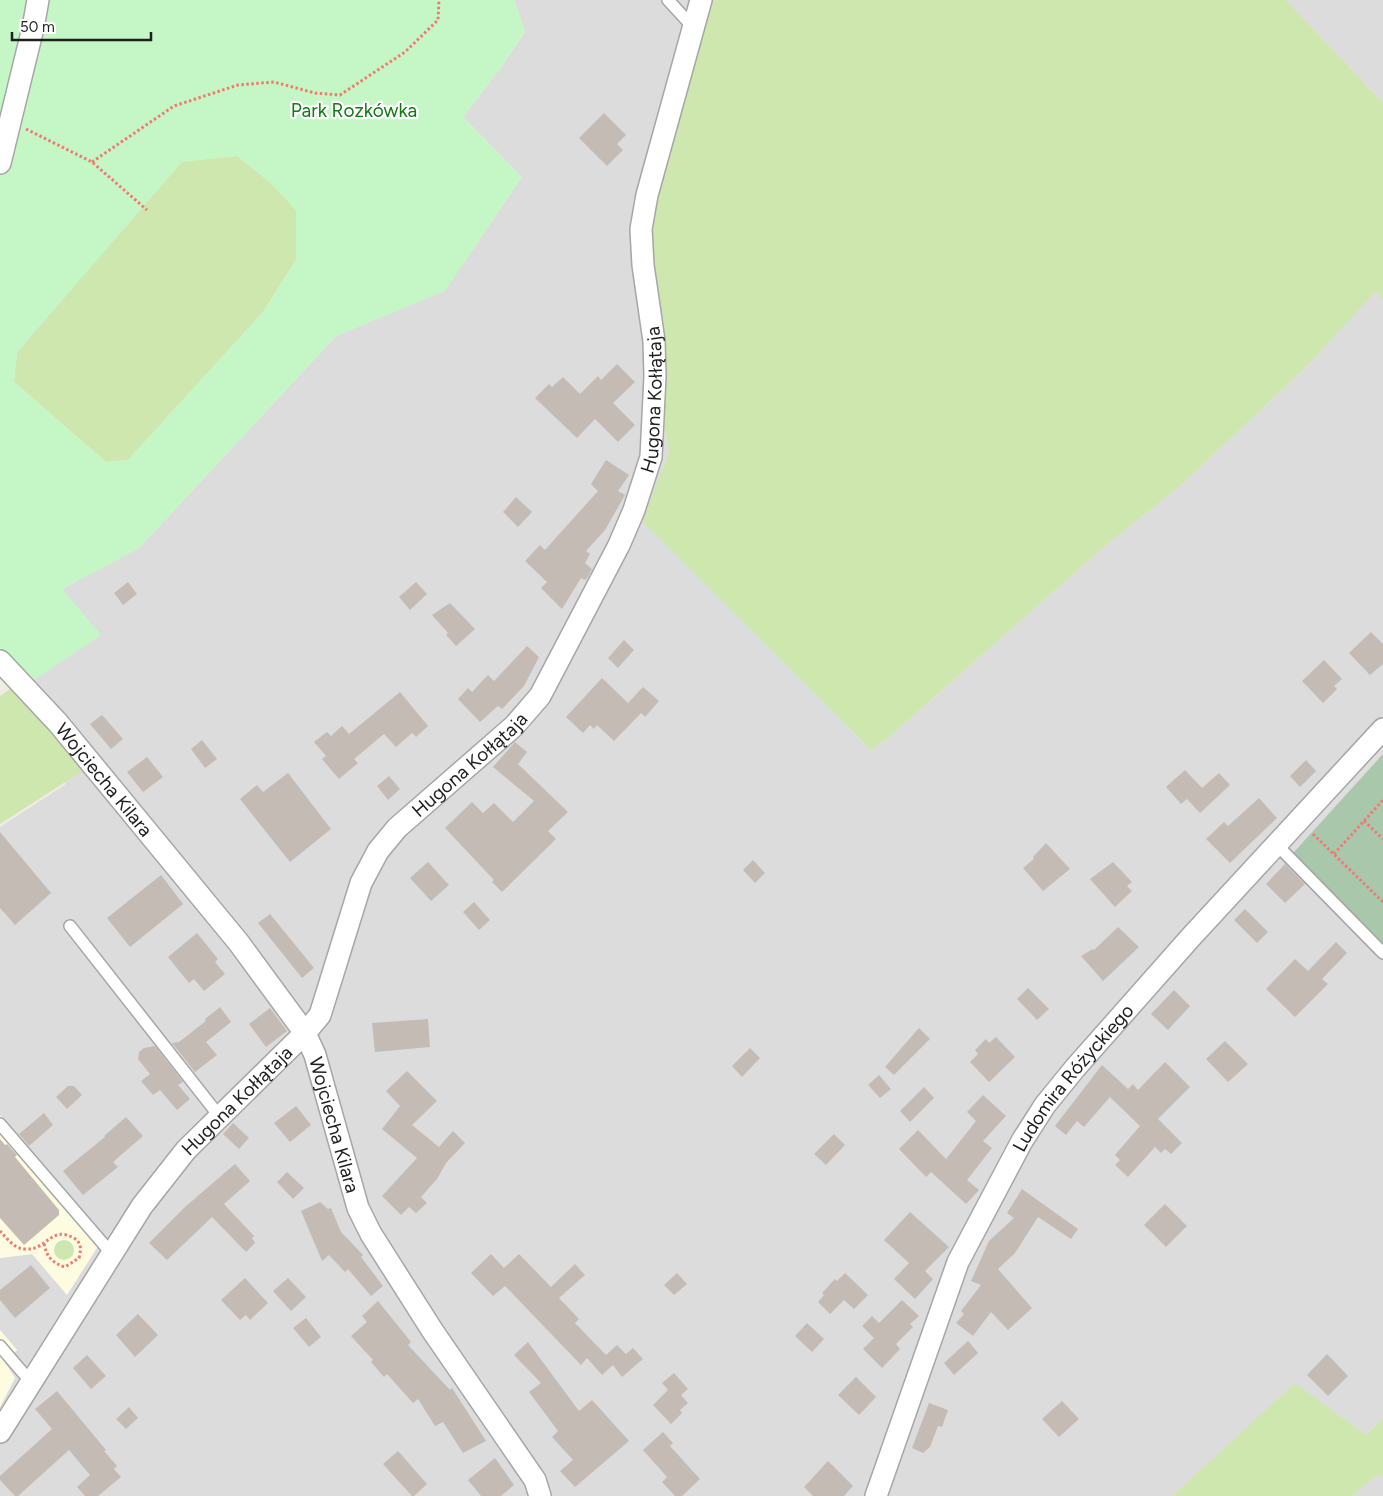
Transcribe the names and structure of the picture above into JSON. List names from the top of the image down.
{
  "streets": {
    "street": ["Hugona Kołłątaja", "Wojciecha Kilara", "Ludomira Różyckiego"]
  },
  "crossings": [
    ["Hugona Kołłątaja", "Wojciecha Kilara"]
  ],
  "parks": ["Park Rozkówka"],
  "scale_bar": "50 m"
}
